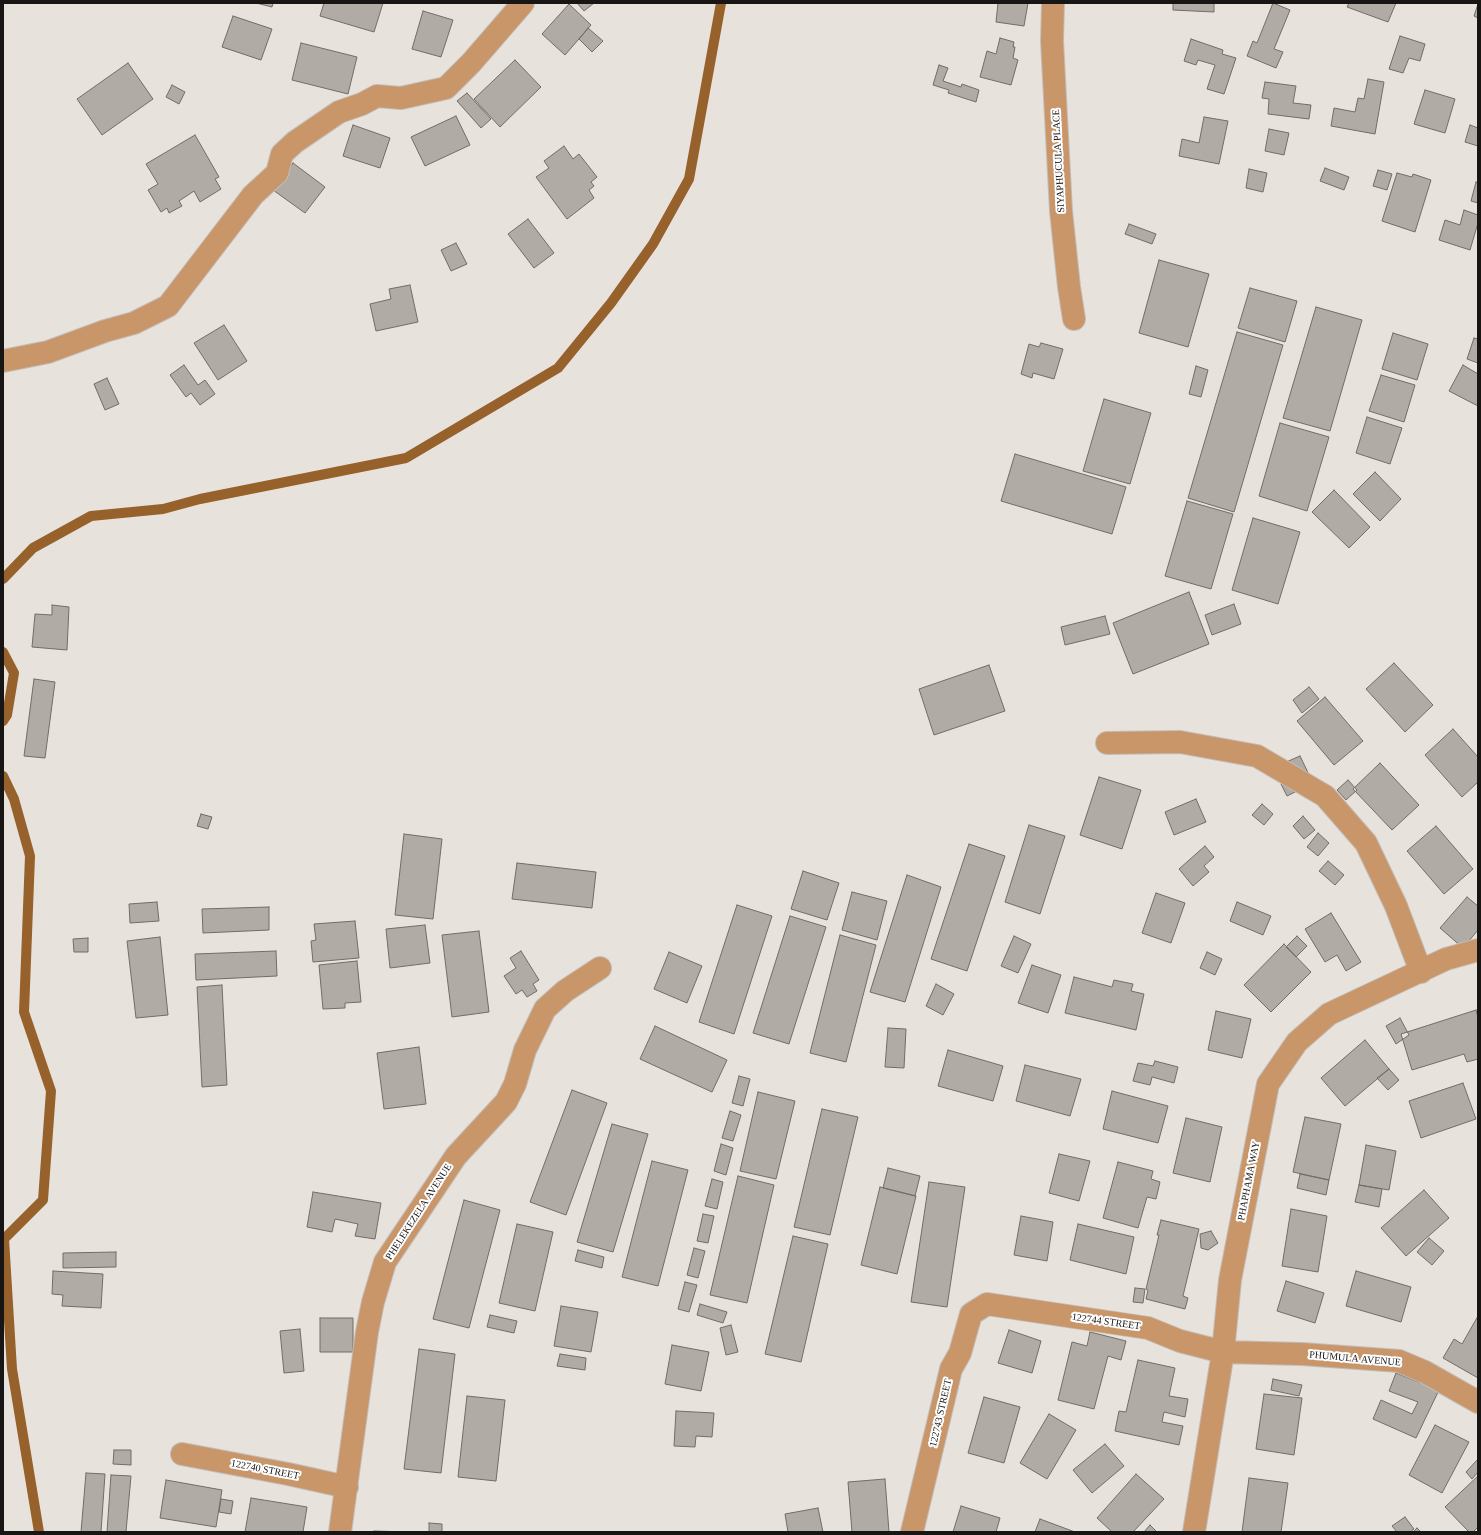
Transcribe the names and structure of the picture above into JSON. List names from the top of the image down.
{
  "streets": {
    "street": [
      "SIYAPHUCULA PLACE",
      "PHAPHAMA WAY",
      "PHELEKEZELA AVENUE",
      "122744 STREET",
      "PHUMULA AVENUE",
      "122743 STREET",
      "122740 STREET"
    ]
  },
  "crossings": [
    ["PHAPHAMA WAY", "122744 STREET"],
    ["PHAPHAMA WAY", "PHUMULA AVENUE"],
    ["PHELEKEZELA AVENUE", "122740 STREET"],
    ["122744 STREET", "PHUMULA AVENUE"],
    ["122744 STREET", "122743 STREET"]
  ]
}
